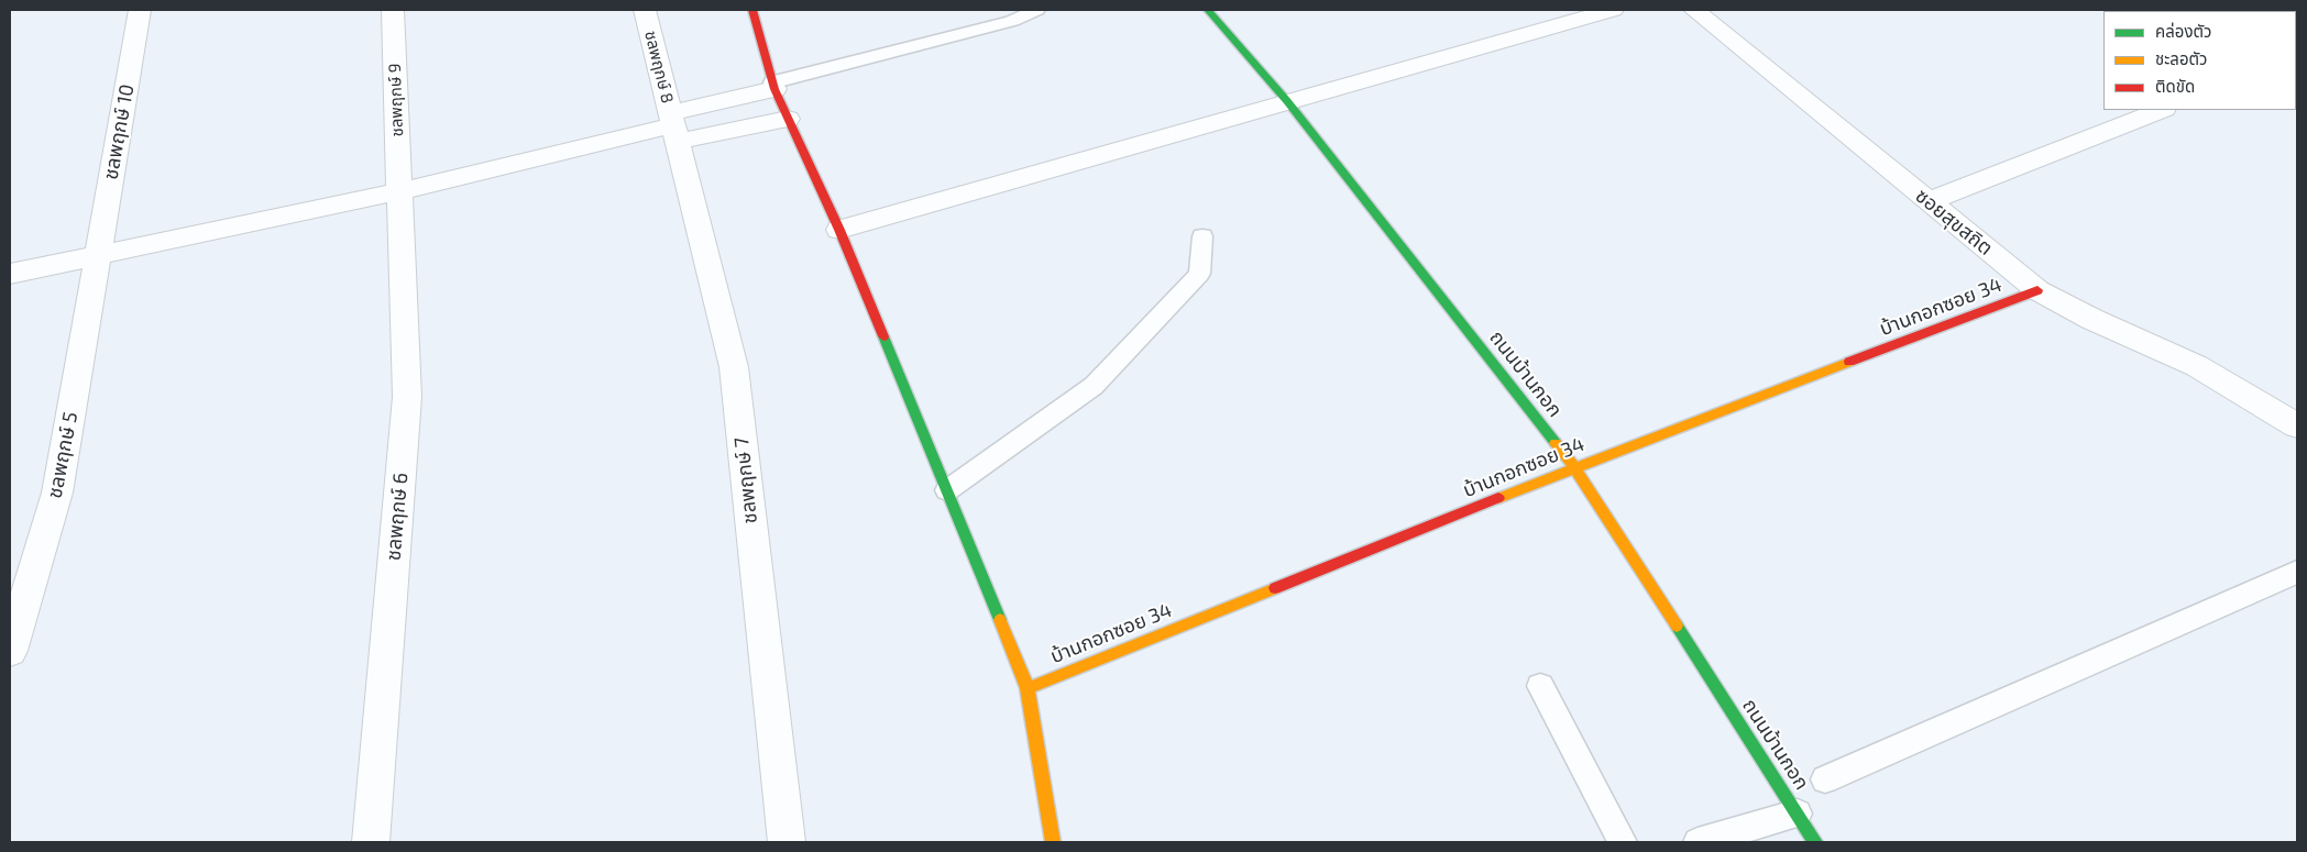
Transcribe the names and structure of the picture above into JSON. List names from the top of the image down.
{
  "streets": {
    "street": [
      "ชลพฤกษ์ 8",
      "ชลพฤกษ์ 9",
      "ชลพฤกษ์ 10",
      "ซอยสุขสถิต",
      "บ้านกอกซอย 34",
      "ถนนบ้านกอก",
      "ชลพฤกษ์ 5",
      "ชลพฤกษ์ 7",
      "ชลพฤกษ์ 6"
    ]
  },
  "crossings": [
    ["ชลพฤกษ์ 8", "ชลพฤกษ์ 7"],
    ["ชลพฤกษ์ 9", "ชลพฤกษ์ 6"],
    ["ชลพฤกษ์ 10", "ชลพฤกษ์ 5"],
    ["ซอยสุขสถิต", "บ้านกอกซอย 34"],
    ["บ้านกอกซอย 34", "ถนนบ้านกอก"]
  ],
  "legend": ["คล่องตัว", "ชะลอตัว", "ติดขัด"]
}
